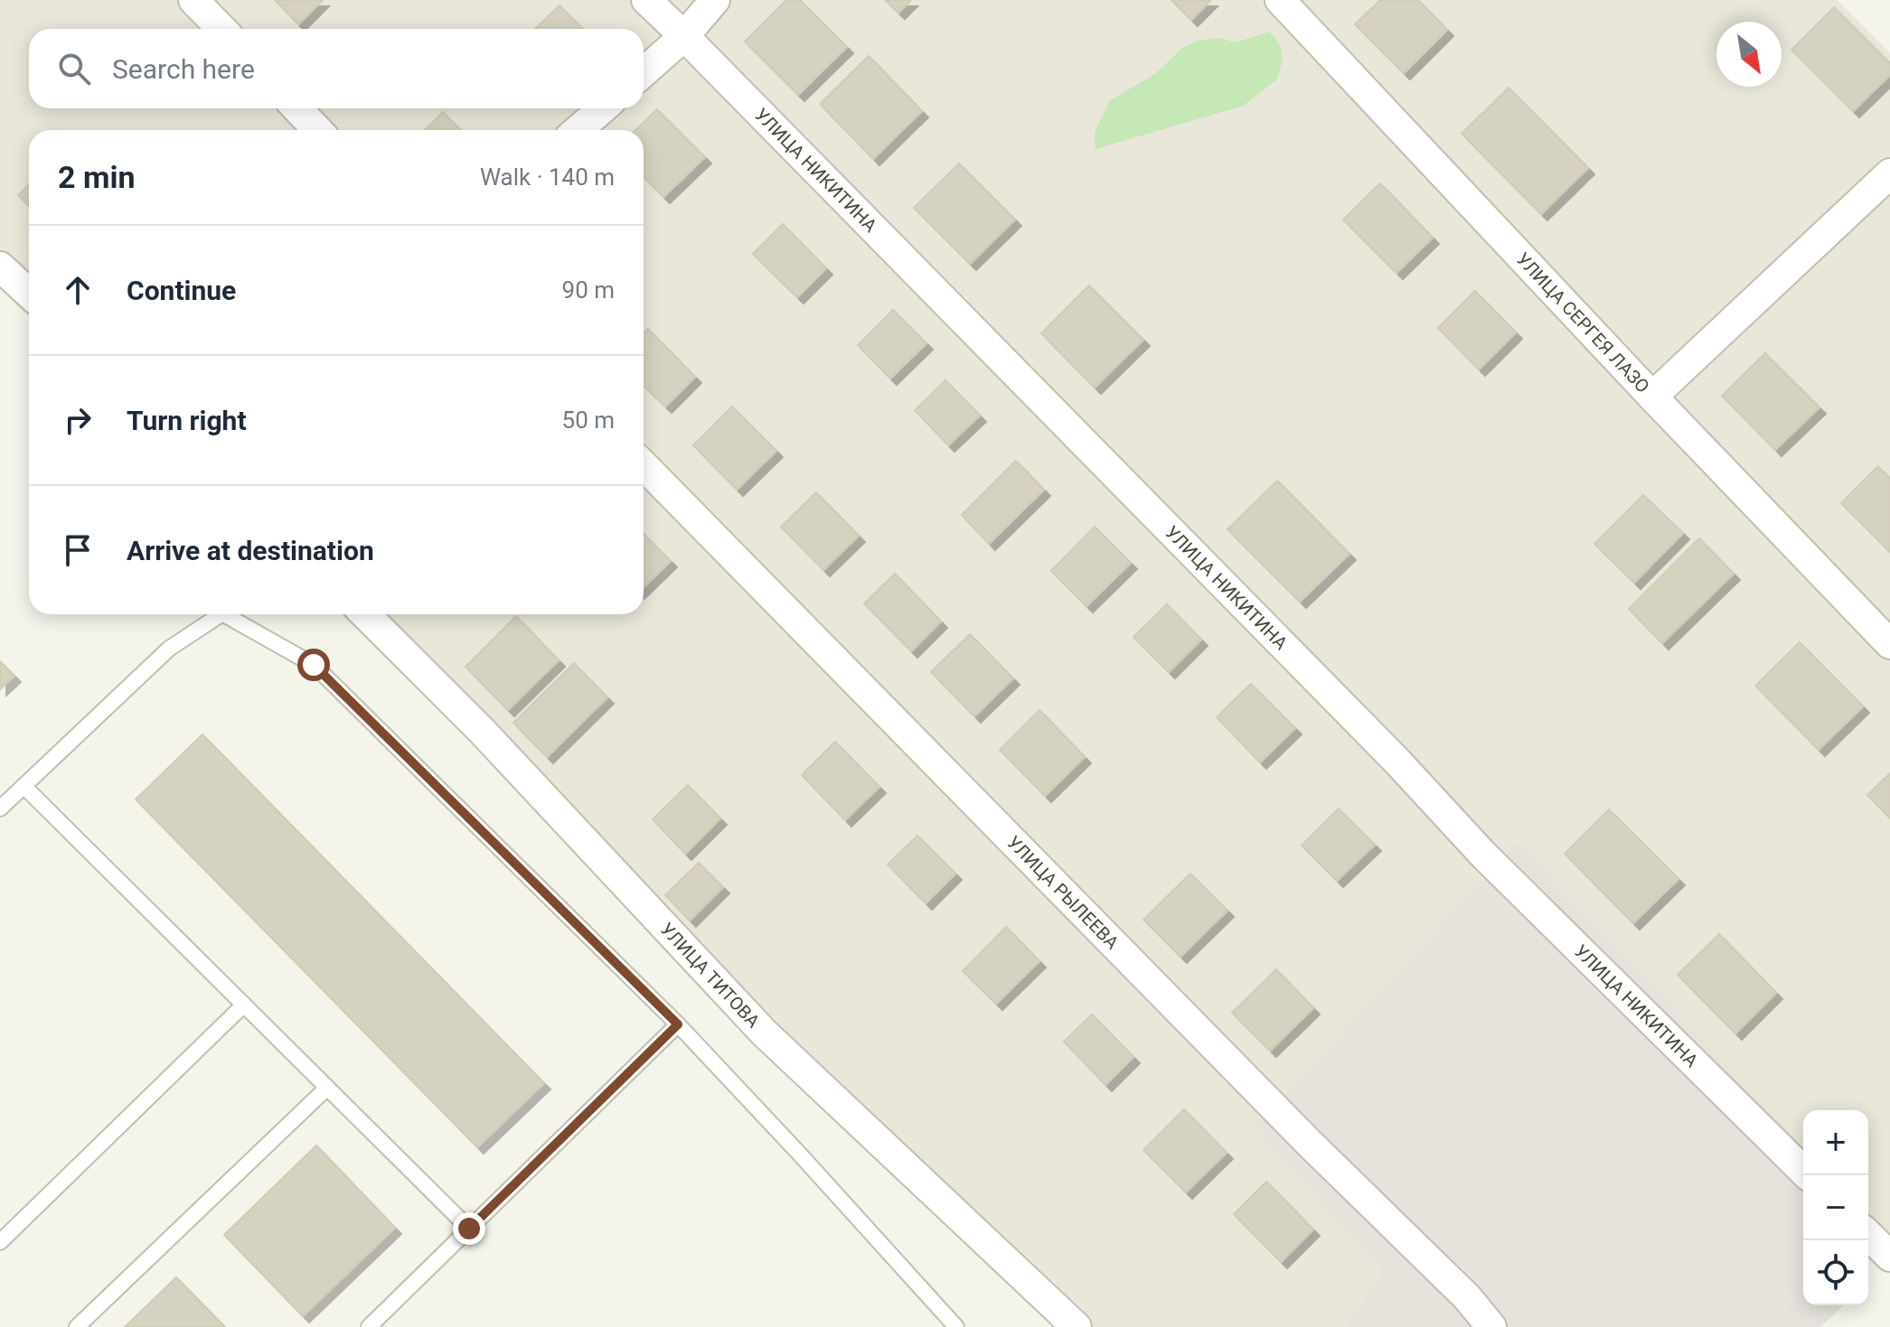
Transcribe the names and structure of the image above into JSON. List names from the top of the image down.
{
  "streets": {
    "street": [
      "УЛИЦА НИКИТИНА",
      "УЛИЦА СЕРГЕЯ ЛАЗО",
      "УЛИЦА РЫЛЕЕВА",
      "УЛИЦА ТИТОВА"
    ]
  },
  "north": "bottom right",
  "page": {
    "search": "Search here",
    "heading": ["2 min", "Walk · 140 m"],
    "list": [
      ["Continue", "90 m"],
      ["Turn right", "50 m"],
      "Arrive at destination"
    ],
    "map_buttons": ["+", "−"]
  }
}
